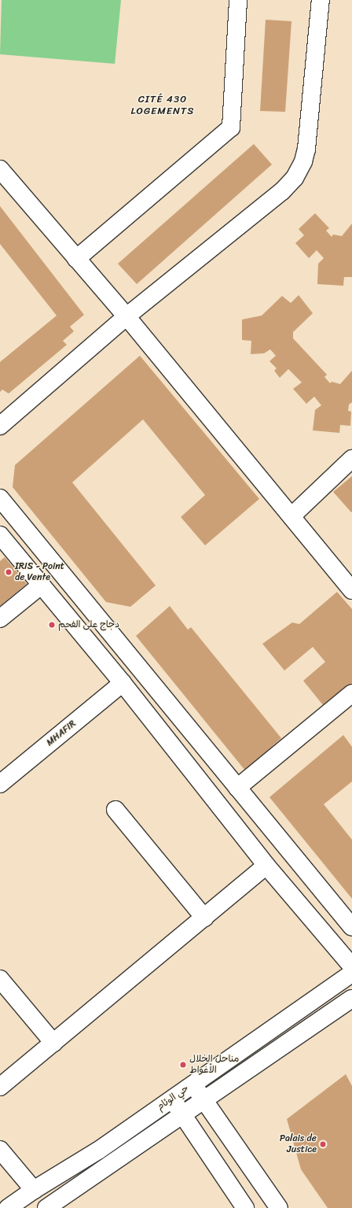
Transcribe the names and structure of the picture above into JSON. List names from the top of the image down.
{
  "streets": {
    "street": ["MHAFIR", "حي الوئام"]
  },
  "districts": ["CITÉ 430 LOGEMENTS"],
  "places": [
    "IRIS - Point de Vente",
    "دجاج على الفحم",
    "مناحل الخلال الأغواط",
    "Palais de Justice"
  ]
}
